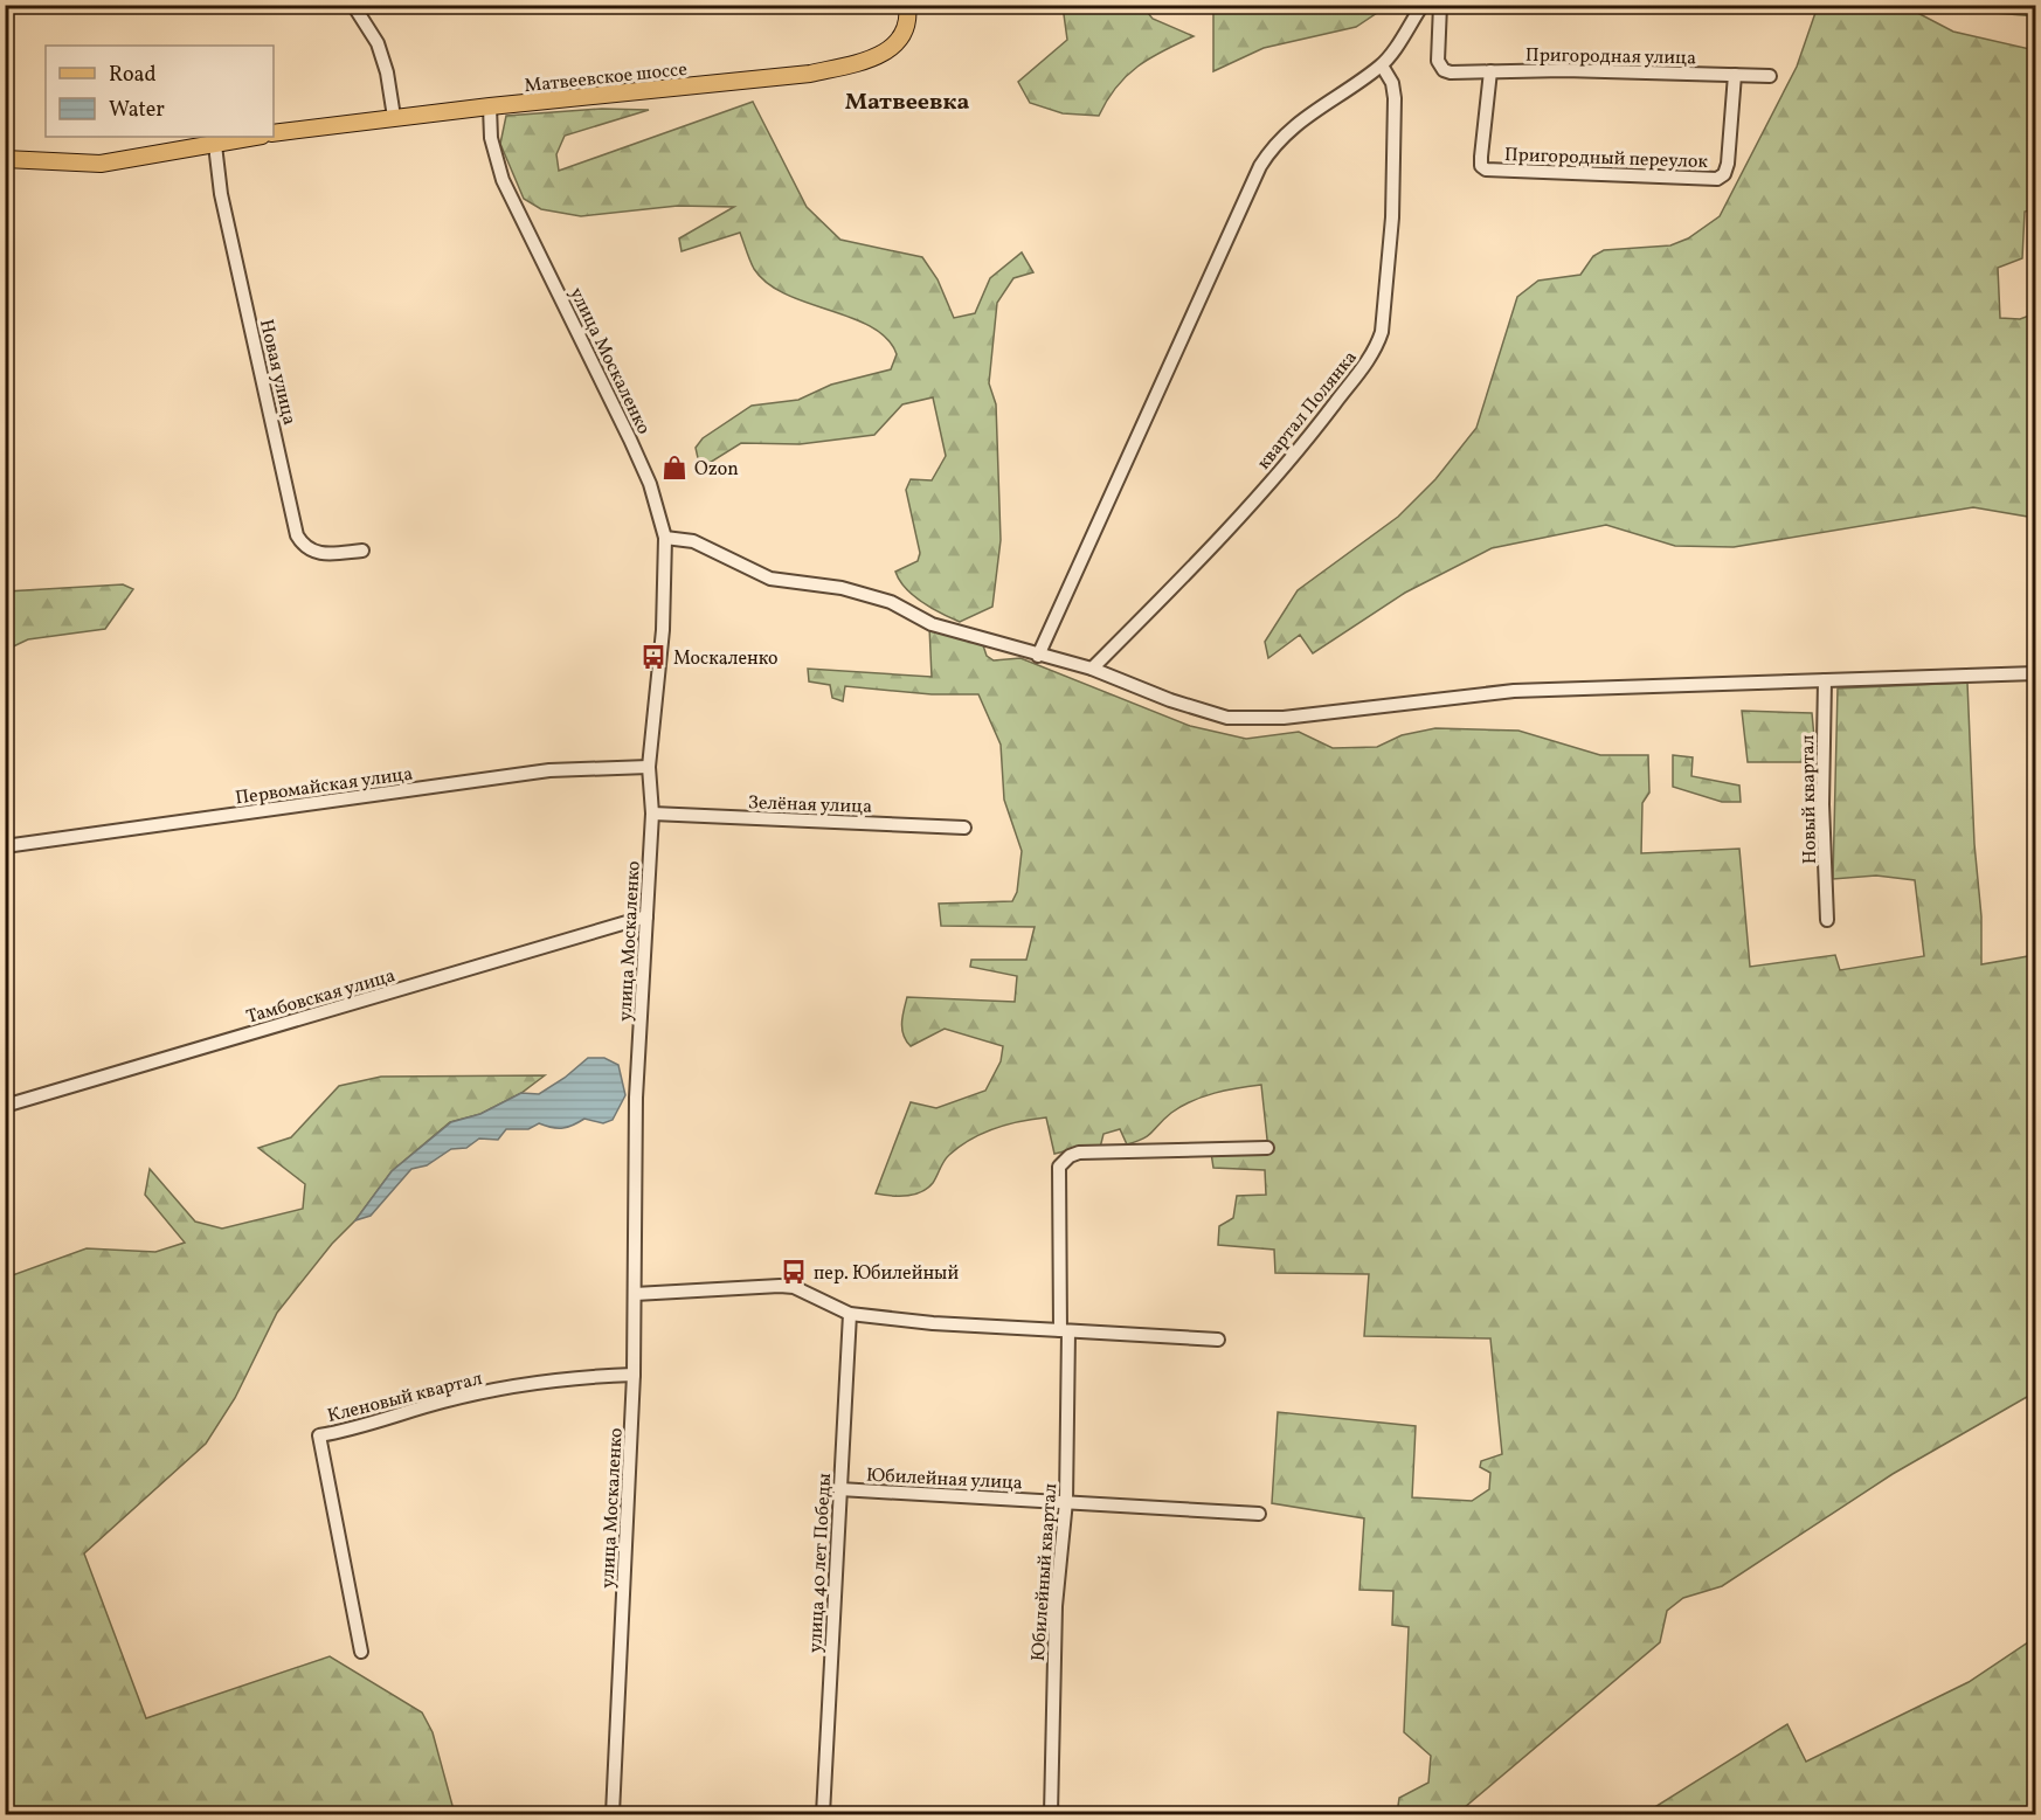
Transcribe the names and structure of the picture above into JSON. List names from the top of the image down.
{
  "streets": {
    "main road": ["Матвеевское шоссе"],
    "street": [
      "Пригородная улица",
      "Пригородный переулок",
      "улица Москаленко",
      "Новая улица",
      "квартал Полянка",
      "Первомайская улица",
      "Новый квартал",
      "Зелёная улица",
      "Тамбовская улица",
      "Кленовый квартал",
      "Юбилейная улица",
      "улица 40 лет Победы",
      "Юбилейный квартал"
    ]
  },
  "crossings": [
    ["Пригородная улица", "Пригородный переулок"],
    ["Матвеевское шоссе", "улица Москаленко"],
    ["улица Москаленко", "Первомайская улица"],
    ["улица Москаленко", "Зелёная улица"],
    ["улица Москаленко", "Тамбовская улица"],
    ["улица Москаленко", "Кленовый квартал"],
    ["Юбилейная улица", "улица 40 лет Победы"],
    ["Юбилейная улица", "Юбилейный квартал"]
  ],
  "districts": ["Матвеевка"],
  "places": {
    "shop": ["Ozon"],
    "bus stop": ["Москаленко", "пер. Юбилейный"]
  },
  "legend": ["Road", "Water"]
}
